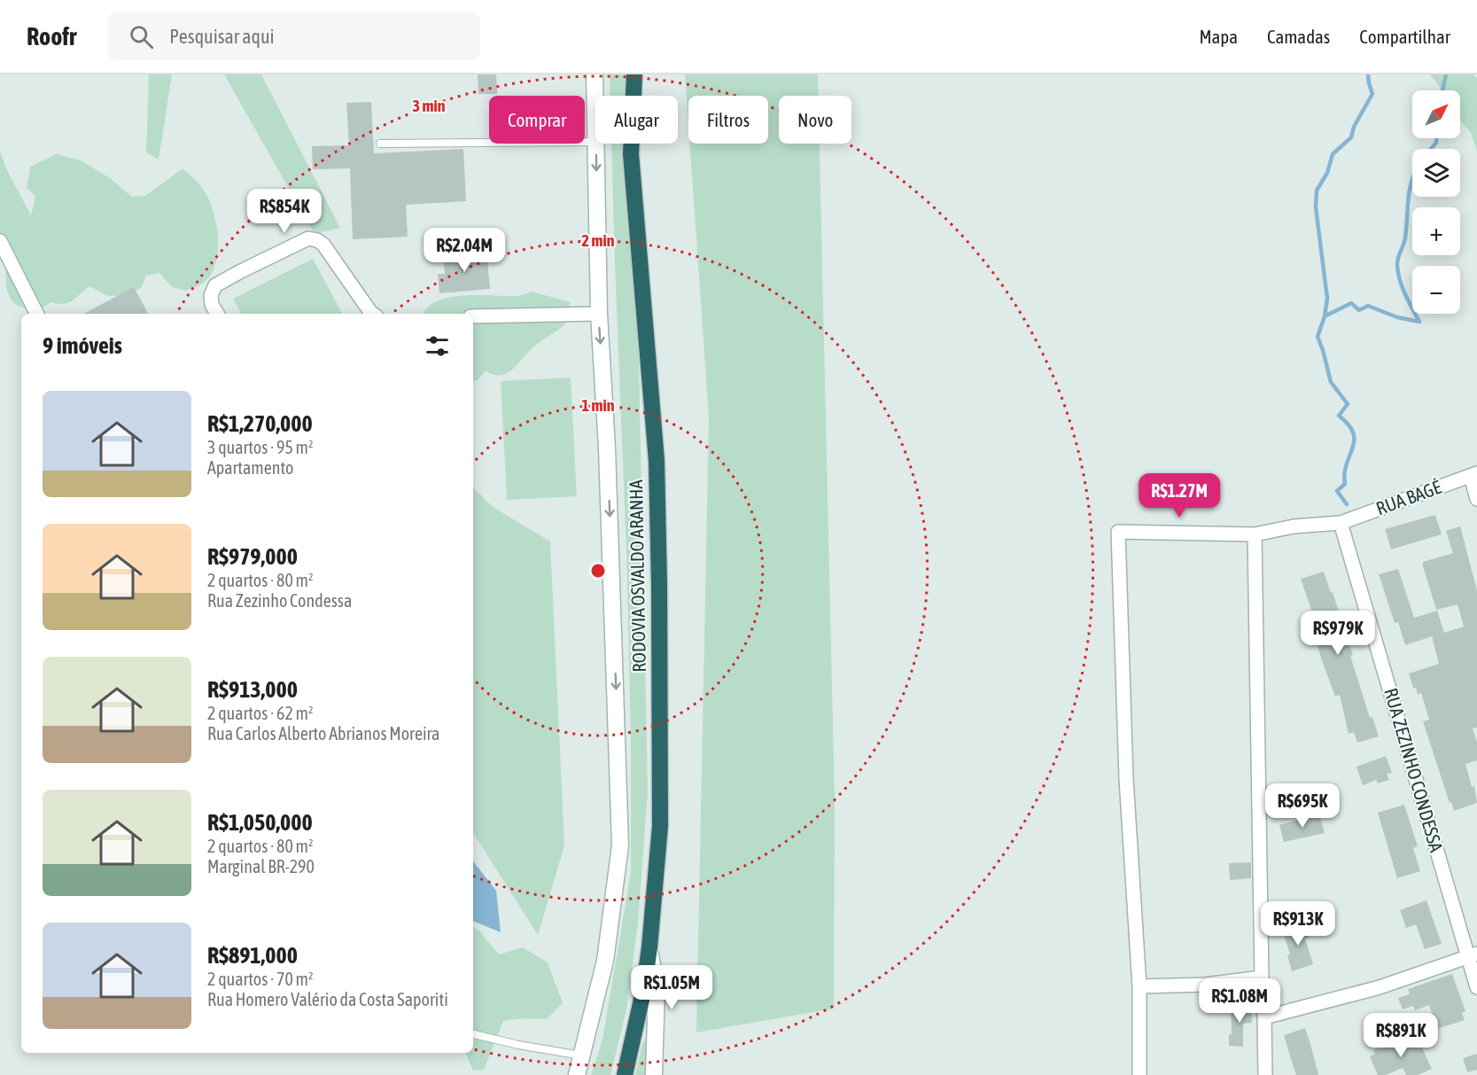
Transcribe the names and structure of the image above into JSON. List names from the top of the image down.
{
  "streets": {
    "highway": ["RODOVIA OSVALDO ARANHA"],
    "street": ["RUA BAGÉ", "RUA ZEZINHO CONDESSA"]
  },
  "crossings": [
    ["RUA BAGÉ", "RUA ZEZINHO CONDESSA"]
  ],
  "north": "top right",
  "page": {
    "header": "Roofr",
    "search": "Pesquisar aqui",
    "nav": ["Mapa", "Camadas", "Compartilhar"],
    "map_buttons": ["+", "−"],
    "chip": [
      "Comprar",
      "Alugar",
      "Filtros",
      "Novo"
    ],
    "price": [
      "R$854K",
      "R$2.04M",
      "R$1.27M",
      "R$979K",
      "R$695K",
      "R$913K",
      "R$1.05M",
      "R$1.08M",
      "R$891K"
    ],
    "heading": "9 imóveis",
    "list": [
      {
        "name": "R$1,270,000",
        "note": "3 quartos · 95 m² · Apartamento"
      },
      {
        "name": "R$979,000",
        "note": "2 quartos · 80 m² · Rua Zezinho Condessa"
      },
      {
        "name": "R$913,000",
        "note": "2 quartos · 62 m² · Rua Carlos Alberto Abrianos Moreira"
      },
      {
        "name": "R$1,050,000",
        "note": "2 quartos · 80 m² · Marginal BR-290"
      },
      {
        "name": "R$891,000",
        "note": "2 quartos · 70 m² · Rua Homero Valério da Costa Saporiti"
      }
    ]
  },
  "rings": ["3 min", "2 min", "1 min"]
}
